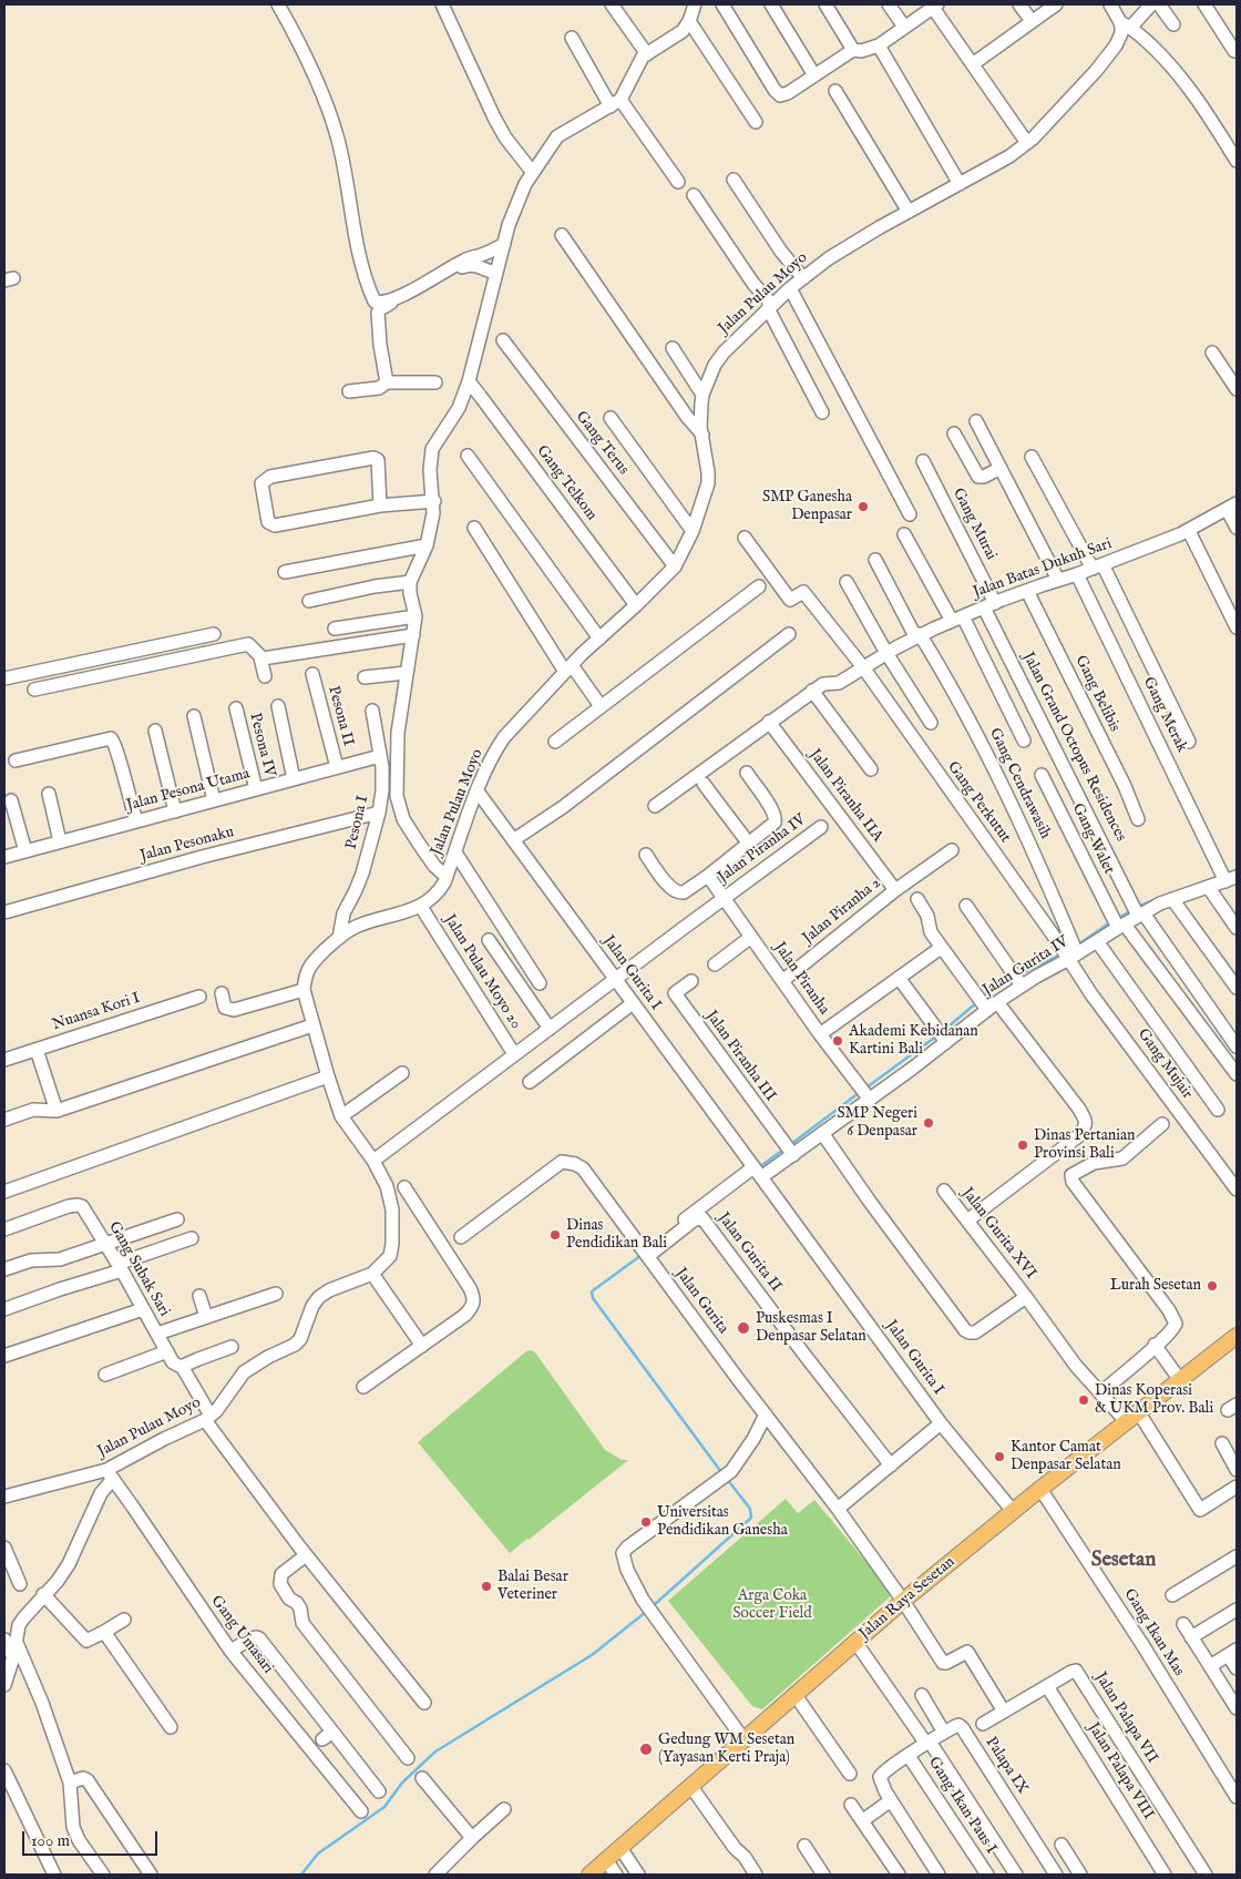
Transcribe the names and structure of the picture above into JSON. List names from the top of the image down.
{
  "streets": {
    "main road": ["Jalan Raya Sesetan"],
    "street": [
      "Jalan Pulau Moyo",
      "Gang Terus",
      "Gang Telkom",
      "Gang Murai",
      "Jalan Batas Dukuh Sari",
      "Gang Belibis",
      "Gang Merak",
      "Pesona II",
      "Pesona IV",
      "Jalan Grand Octopus Residences",
      "Gang Cendrawasih",
      "Jalan Pesona Utama",
      "Jalan Piranha IIA",
      "Gang Perkutut",
      "Pesona I",
      "Gang Walet",
      "Jalan Pesonaku",
      "Jalan Piranha IV",
      "Jalan Piranha 2",
      "Jalan Gurita IV",
      "Jalan Pulau Moyo 20",
      "Jalan Gurita I",
      "Jalan Piranha",
      "Nuansa Kori I",
      "Jalan Piranha III",
      "Gang Mujair",
      "Jalan Gurita XVI",
      "Jalan Gurita II",
      "Gang Subak Sari",
      "Jalan Gurita",
      "Gang Ikan Mas",
      "Gang Umasari",
      "Jalan Palapa VII",
      "Palapa IX",
      "Jalan Palapa VIII",
      "Gang Ikan Paus I"
    ]
  },
  "crossings": [
    ["Jalan Pulau Moyo", "Gang Terus"],
    ["Jalan Pulau Moyo", "Gang Telkom"],
    ["Jalan Pulau Moyo", "Pesona I"],
    ["Jalan Pulau Moyo", "Jalan Piranha IV"],
    ["Jalan Pulau Moyo", "Jalan Pulau Moyo 20"],
    ["Jalan Pulau Moyo", "Jalan Gurita I"],
    ["Jalan Pulau Moyo", "Gang Subak Sari"],
    ["Jalan Pulau Moyo", "Gang Umasari"],
    ["Gang Murai", "Jalan Batas Dukuh Sari"],
    ["Gang Murai", "Jalan Grand Octopus Residences"],
    ["Jalan Batas Dukuh Sari", "Gang Belibis"],
    ["Jalan Batas Dukuh Sari", "Gang Merak"],
    ["Jalan Batas Dukuh Sari", "Jalan Grand Octopus Residences"],
    ["Jalan Batas Dukuh Sari", "Gang Cendrawasih"],
    ["Jalan Batas Dukuh Sari", "Jalan Piranha IIA"],
    ["Jalan Batas Dukuh Sari", "Gang Perkutut"],
    ["Gang Merak", "Jalan Gurita IV"],
    ["Pesona II", "Jalan Pesona Utama"],
    ["Pesona IV", "Jalan Pesona Utama"],
    ["Jalan Grand Octopus Residences", "Jalan Gurita IV"],
    ["Gang Cendrawasih", "Gang Perkutut"],
    ["Gang Cendrawasih", "Jalan Gurita IV"],
    ["Gang Cendrawasih", "Gang Mujair"],
    ["Jalan Pesona Utama", "Pesona I"],
    ["Jalan Piranha IIA", "Jalan Piranha 2"],
    ["Gang Perkutut", "Jalan Gurita IV"],
    ["Gang Perkutut", "Gang Mujair"],
    ["Pesona I", "Jalan Pesonaku"],
    ["Gang Walet", "Jalan Gurita IV"],
    ["Jalan Piranha IV", "Jalan Pulau Moyo 20"],
    ["Jalan Piranha IV", "Jalan Gurita I"],
    ["Jalan Piranha IV", "Jalan Piranha"],
    ["Jalan Piranha 2", "Jalan Piranha"],
    ["Jalan Gurita IV", "Jalan Gurita I"],
    ["Jalan Gurita IV", "Jalan Piranha"],
    ["Jalan Gurita IV", "Jalan Piranha III"],
    ["Jalan Gurita IV", "Gang Mujair"],
    ["Jalan Gurita IV", "Jalan Gurita II"],
    ["Jalan Gurita I", "Jalan Raya Sesetan"],
    ["Jalan Gurita", "Jalan Raya Sesetan"],
    ["Jalan Gurita", "Jalan Palapa VII"],
    ["Jalan Raya Sesetan", "Gang Ikan Mas"],
    ["Jalan Palapa VII", "Jalan Palapa VIII"]
  ],
  "districts": ["Sesetan"],
  "parks": ["Arga Coka Soccer Field"],
  "places": [
    "SMP Ganesha Denpasar",
    "Akademi Kebidanan Kartini Bali",
    "SMP Negeri 6 Denpasar",
    "Dinas Pertanian Provinsi Bali",
    "Dinas Pendidikan Bali",
    "Lurah Sesetan",
    "Puskesmas I Denpasar Selatan",
    "Dinas Koperasi & UKM Prov. Bali",
    "Kantor Camat Denpasar Selatan",
    "Universitas Pendidikan Ganesha",
    "Balai Besar Veteriner",
    "Gedung WM Sesetan (Yayasan Kerti Praja)"
  ],
  "scale_bar": "100 m"
}
